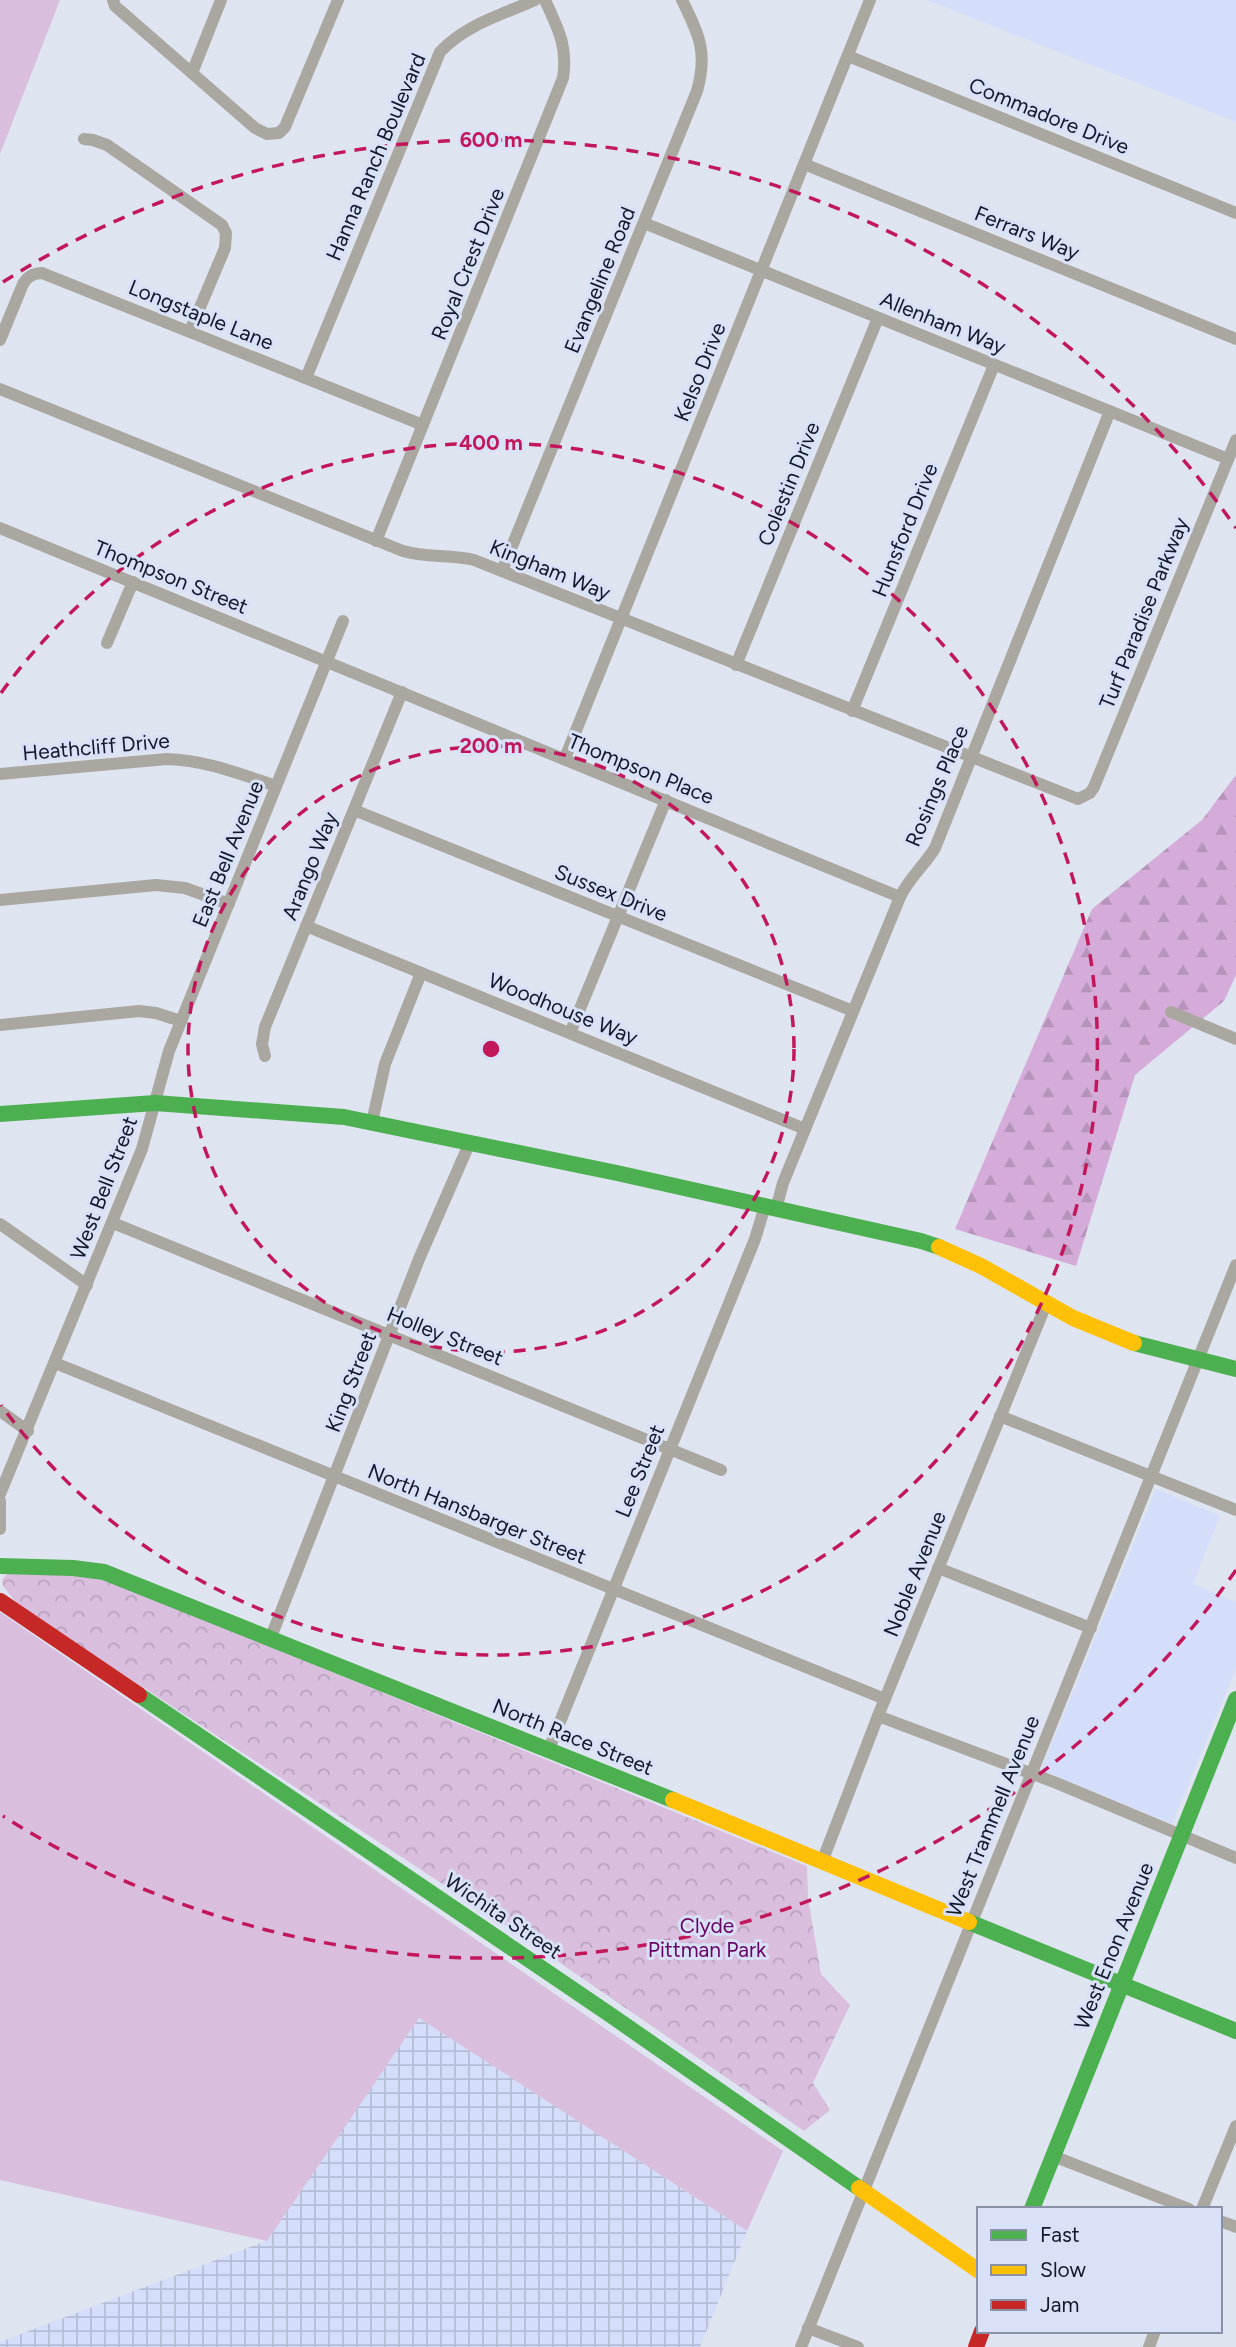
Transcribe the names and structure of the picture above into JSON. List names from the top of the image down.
{
  "streets": {
    "street": [
      "Commadore Drive",
      "Hanna Ranch Boulevard",
      "Ferrars Way",
      "Royal Crest Drive",
      "Evangeline Road",
      "Longstaple Lane",
      "Allenham Way",
      "Kelso Drive",
      "Colestin Drive",
      "Hunsford Drive",
      "Kingham Way",
      "Thompson Street",
      "Turf Paradise Parkway",
      "Heathcliff Drive",
      "Thompson Place",
      "Rosings Place",
      "East Bell Avenue",
      "Arango Way",
      "Sussex Drive",
      "Woodhouse Way",
      "West Bell Street",
      "Holley Street",
      "King Street",
      "Lee Street",
      "North Hansbarger Street",
      "Noble Avenue",
      "North Race Street",
      "West Trammell Avenue",
      "Wichita Street",
      "West Enon Avenue"
    ]
  },
  "crossings": [
    ["Commadore Drive", "Kelso Drive"],
    ["Hanna Ranch Boulevard", "Longstaple Lane"],
    ["Ferrars Way", "Kelso Drive"],
    ["Royal Crest Drive", "Longstaple Lane"],
    ["Royal Crest Drive", "Kingham Way"],
    ["Evangeline Road", "Allenham Way"],
    ["Evangeline Road", "Kingham Way"],
    ["Allenham Way", "Kelso Drive"],
    ["Allenham Way", "Colestin Drive"],
    ["Allenham Way", "Hunsford Drive"],
    ["Allenham Way", "Turf Paradise Parkway"],
    ["Allenham Way", "Rosings Place"],
    ["Kelso Drive", "Kingham Way"],
    ["Kelso Drive", "Thompson Place"],
    ["Colestin Drive", "Kingham Way"],
    ["Hunsford Drive", "Kingham Way"],
    ["Kingham Way", "Turf Paradise Parkway"],
    ["Kingham Way", "Rosings Place"],
    ["Thompson Street", "Thompson Place"],
    ["Thompson Street", "East Bell Avenue"],
    ["Heathcliff Drive", "East Bell Avenue"],
    ["Thompson Place", "Rosings Place"],
    ["Thompson Place", "East Bell Avenue"],
    ["Thompson Place", "Arango Way"],
    ["Rosings Place", "Sussex Drive"],
    ["Rosings Place", "Woodhouse Way"],
    ["Rosings Place", "Lee Street"],
    ["East Bell Avenue", "West Bell Street"],
    ["Arango Way", "Sussex Drive"],
    ["Arango Way", "Woodhouse Way"],
    ["West Bell Street", "Holley Street"],
    ["West Bell Street", "North Hansbarger Street"],
    ["Holley Street", "King Street"],
    ["Holley Street", "Lee Street"],
    ["King Street", "North Hansbarger Street"],
    ["King Street", "North Race Street"],
    ["Lee Street", "North Hansbarger Street"],
    ["Lee Street", "North Race Street"],
    ["North Hansbarger Street", "Noble Avenue"],
    ["Noble Avenue", "North Race Street"],
    ["North Race Street", "West Trammell Avenue"],
    ["North Race Street", "West Enon Avenue"],
    ["West Trammell Avenue", "Wichita Street"]
  ],
  "parks": ["Clyde Pittman Park"],
  "legend": ["Fast", "Slow", "Jam"],
  "rings": ["600 m", "400 m", "200 m"]
}
